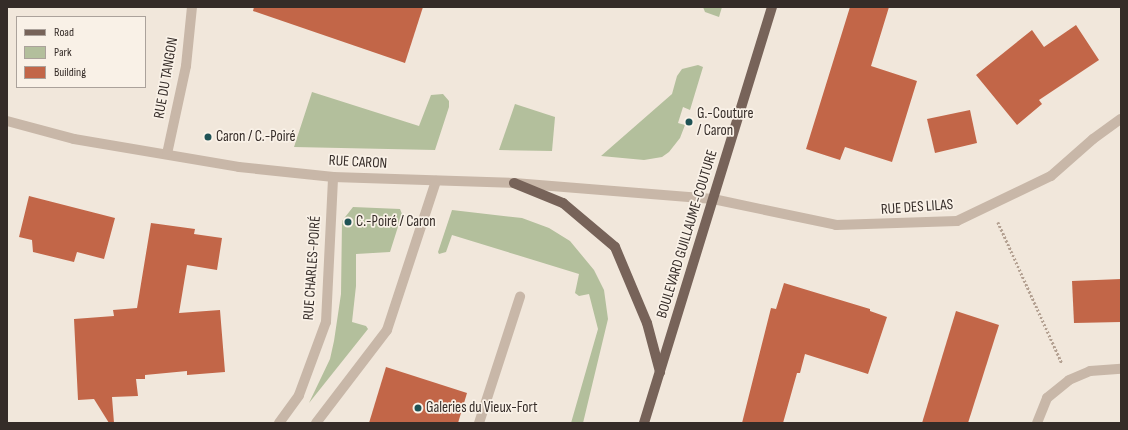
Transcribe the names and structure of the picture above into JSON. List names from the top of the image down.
{
  "streets": {
    "main road": ["BOULEVARD GUILLAUME-COUTURE"],
    "street": [
      "RUE DU TANGON",
      "RUE CARON",
      "RUE DES LILAS",
      "RUE CHARLES-POIRÉ"
    ]
  },
  "crossings": [
    ["RUE DU TANGON", "RUE CARON"],
    ["RUE CARON", "RUE DES LILAS"],
    ["RUE CARON", "BOULEVARD GUILLAUME-COUTURE"],
    ["RUE CARON", "RUE CHARLES-POIRÉ"],
    ["RUE DES LILAS", "BOULEVARD GUILLAUME-COUTURE"]
  ],
  "places": [
    "G.-Couture / Caron",
    "Caron / C.-Poiré",
    "C.-Poiré / Caron",
    "Galeries du Vieux-Fort"
  ],
  "legend": ["Road", "Park", "Building"]
}
